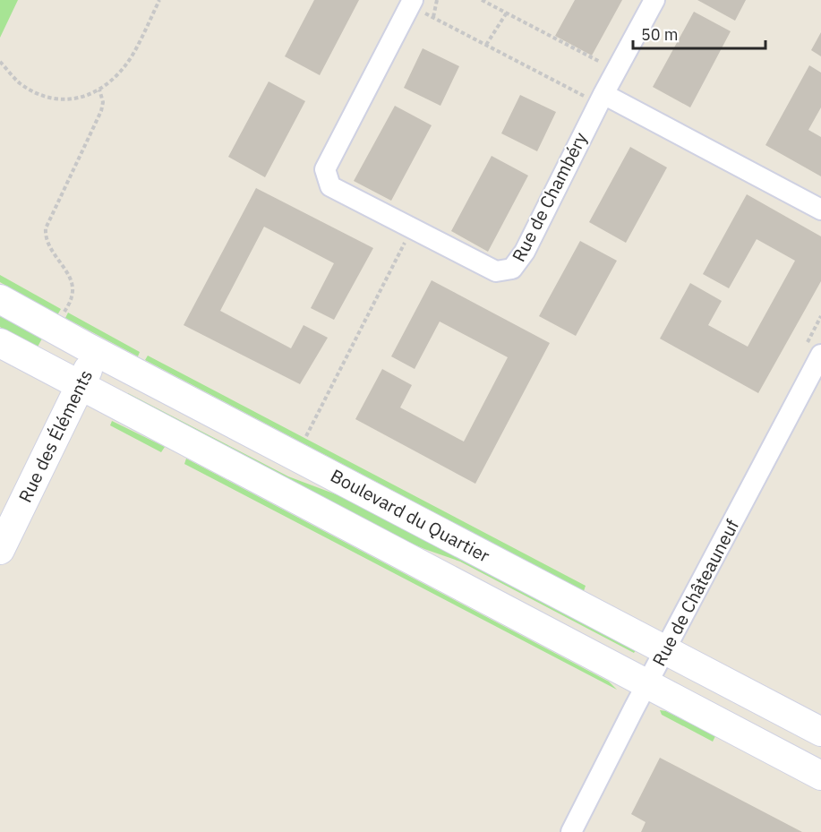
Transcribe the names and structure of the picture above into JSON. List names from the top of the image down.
{
  "streets": {
    "main road": ["Rue des Éléments", "Boulevard du Quartier"],
    "street": ["Rue de Chambéry", "Rue de Châteauneuf"]
  },
  "crossings": [
    ["Rue des Éléments", "Boulevard du Quartier"],
    ["Boulevard du Quartier", "Rue de Châteauneuf"]
  ],
  "scale_bar": "50 m"
}
